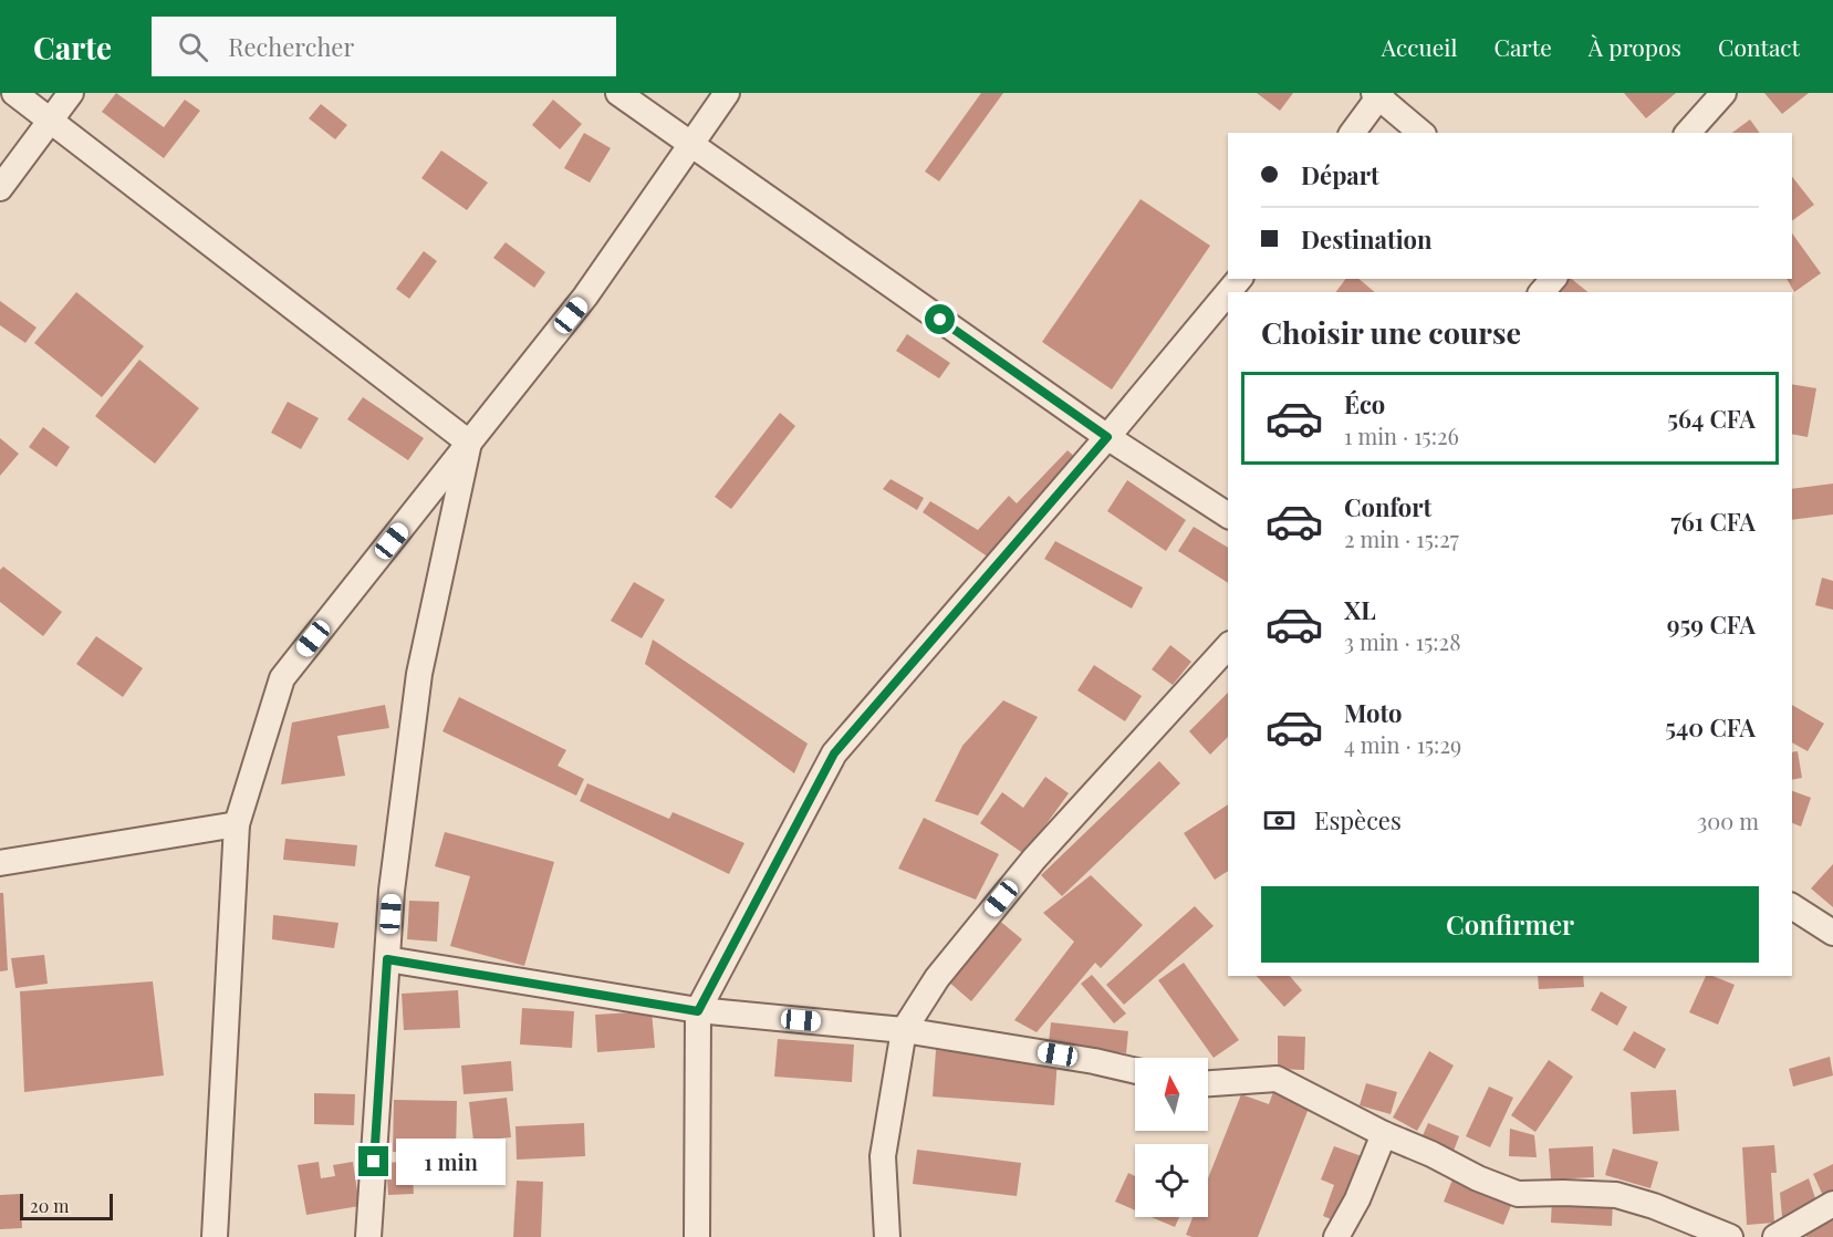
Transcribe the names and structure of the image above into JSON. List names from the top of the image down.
{
  "scale_bar": "20 m",
  "north": "top",
  "page": {
    "header": "Carte",
    "search": "Rechercher",
    "nav": [
      "Accueil",
      "Carte",
      "À propos",
      "Contact"
    ],
    "banner": ["Départ", "Destination"],
    "heading": "Choisir une course",
    "list": [
      {
        "name": "Éco",
        "note": "1 min · 15:26",
        "value": "564 CFA"
      },
      {
        "name": "Confort",
        "note": "2 min · 15:27",
        "value": "761 CFA"
      },
      {
        "name": "XL",
        "note": "3 min · 15:28",
        "value": "959 CFA"
      },
      {
        "name": "Moto",
        "note": "4 min · 15:29",
        "value": "540 CFA"
      }
    ],
    "pay": ["Espèces", "300 m"],
    "buttons": "Confirmer",
    "bubble": "1 min",
    "scale": "20 m"
  }
}
